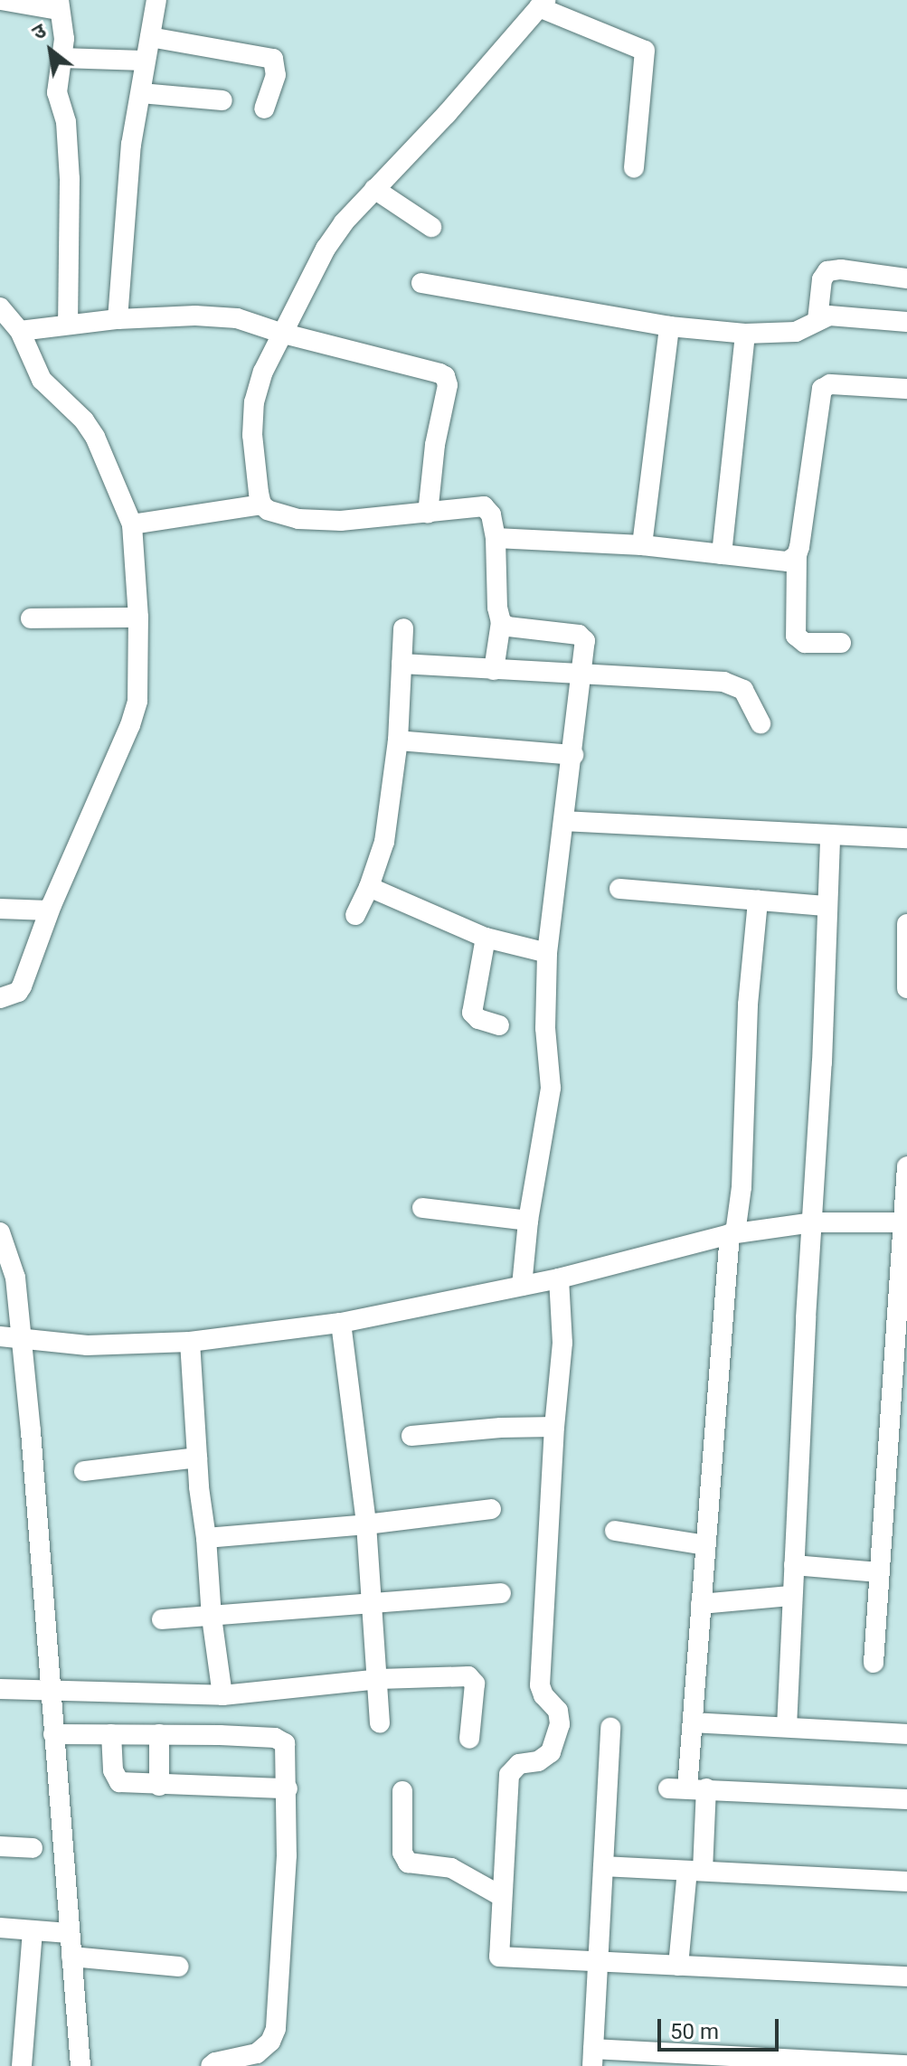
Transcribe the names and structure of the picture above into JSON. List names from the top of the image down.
{
  "scale_bar": "50 m",
  "north": "top left"
}
